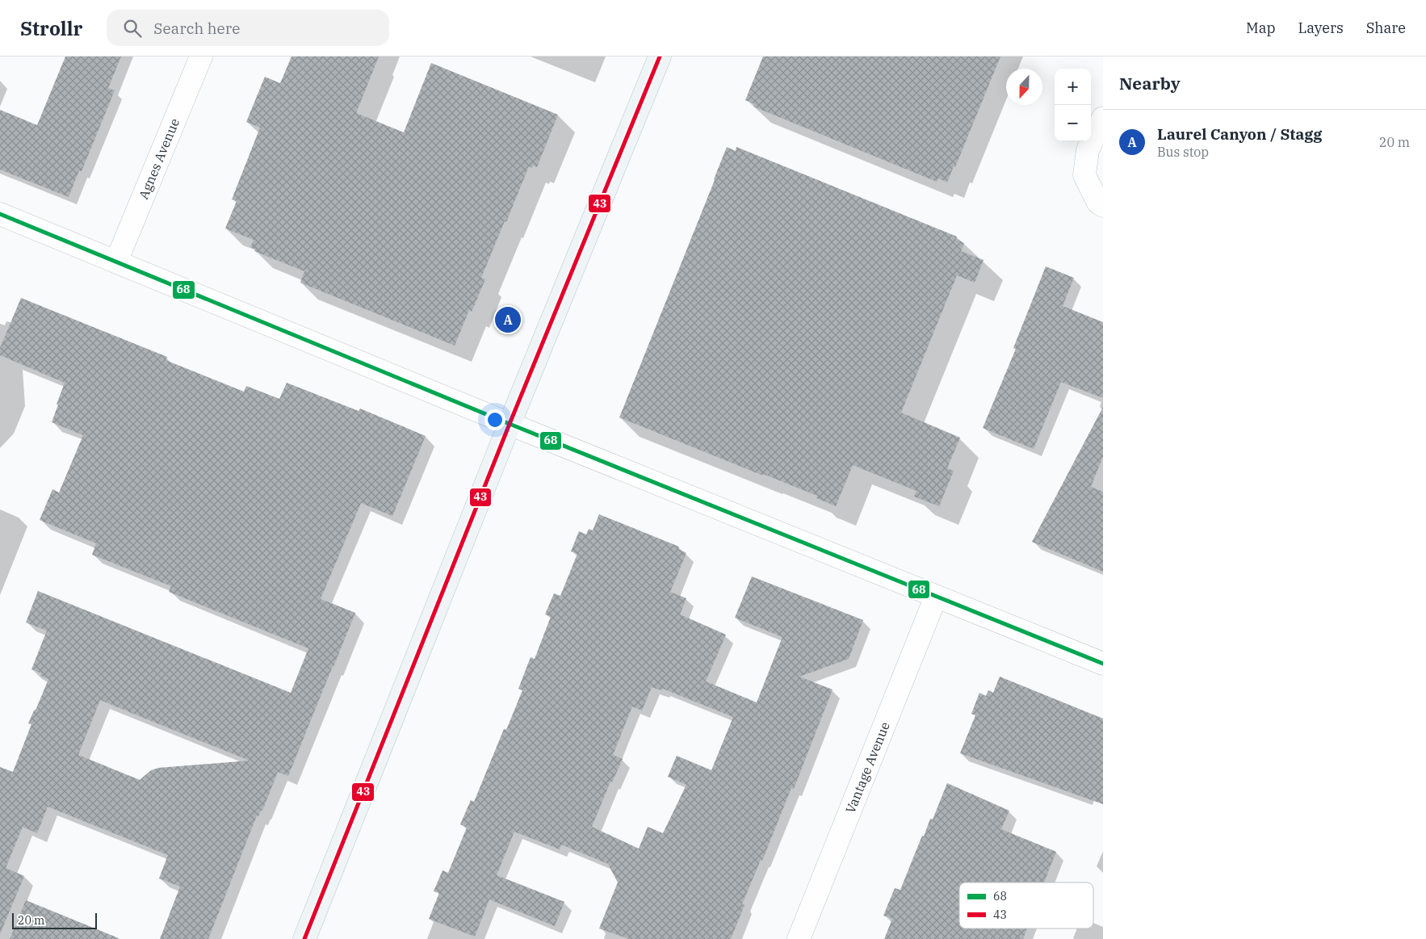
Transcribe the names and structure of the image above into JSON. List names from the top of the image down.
{
  "streets": {
    "street": ["Agnes Avenue", "Vantage Avenue"]
  },
  "lines": ["transit line 43", "transit line 68"],
  "legend": ["68", "43"],
  "scale_bar": "20 m",
  "north": "bottom",
  "page": {
    "header": "Strollr",
    "search": "Search here",
    "nav": ["Map", "Layers", "Share"],
    "heading": "Nearby",
    "map_buttons": ["+", "−"],
    "list": [
      {
        "mark": "A",
        "name": "Laurel Canyon / Stagg",
        "note": "Bus stop",
        "value": "20 m"
      }
    ],
    "pins": "A",
    "scale": "20 m"
  }
}
